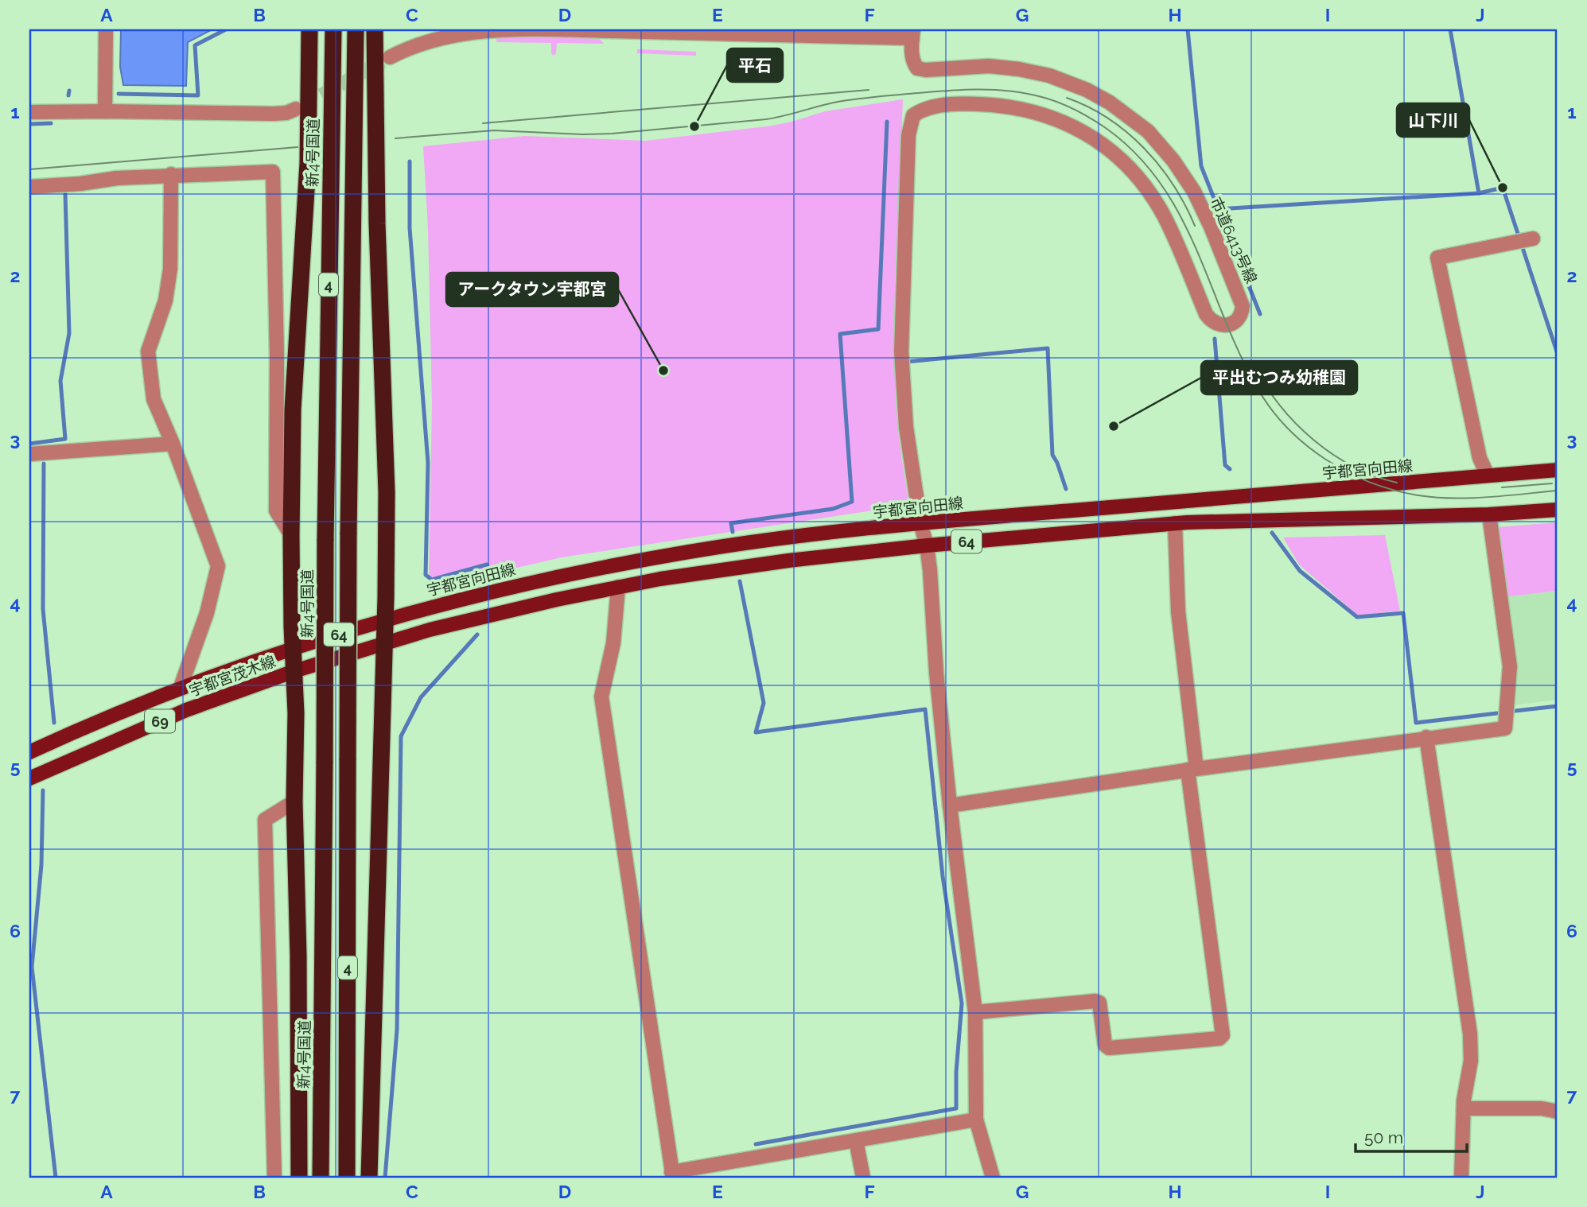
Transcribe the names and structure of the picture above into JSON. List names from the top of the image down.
{
  "streets": {
    "highway": ["新4号国道", "4"],
    "main road": [
      "宇都宮向田線",
      "64",
      "宇都宮茂木線",
      "69"
    ],
    "street": ["市道6413号線"]
  },
  "crossings": [
    ["市道6413号線", "宇都宮向田線"],
    ["宇都宮向田線", "宇都宮茂木線"],
    ["64", "宇都宮茂木線"]
  ],
  "places": [
    "平石",
    "山下川",
    "アークタウン宇都宮",
    "平出むつみ幼稚園"
  ],
  "scale_bar": "50 m",
  "grid": {
    "columns": [
      "A",
      "B",
      "C",
      "D",
      "E",
      "F",
      "G",
      "H",
      "I",
      "J"
    ],
    "rows": [
      "1",
      "2",
      "3",
      "4",
      "5",
      "6",
      "7"
    ]
  }
}
